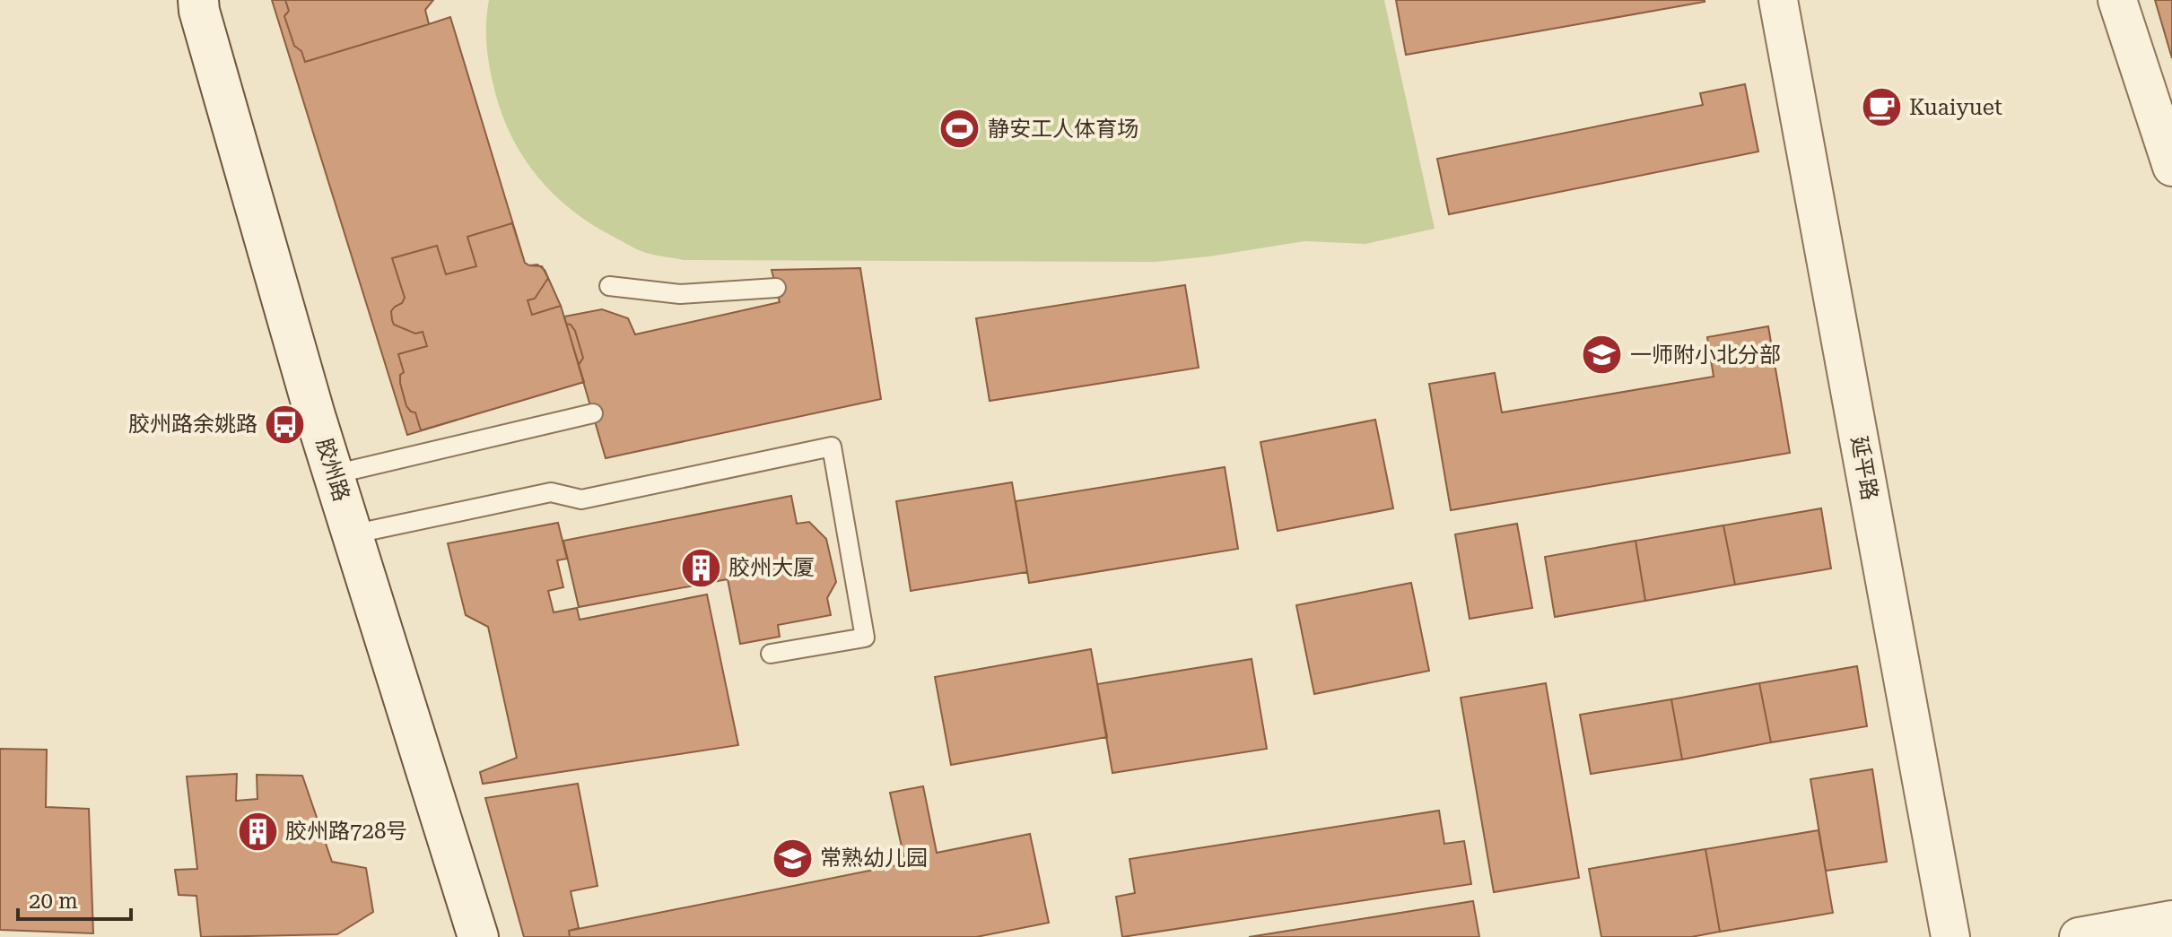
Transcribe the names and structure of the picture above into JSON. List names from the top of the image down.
{
  "streets": {
    "street": ["延平路", "胶州路"]
  },
  "places": {
    "cafe": ["Kuaiyuet"],
    "sports": ["静安工人体育场"],
    "school or university": ["一师附小北分部", "常熟幼儿园"],
    "bus stop": ["胶州路余姚路"],
    "building": ["胶州大厦", "胶州路728号"]
  },
  "scale_bar": "20 m"
}
